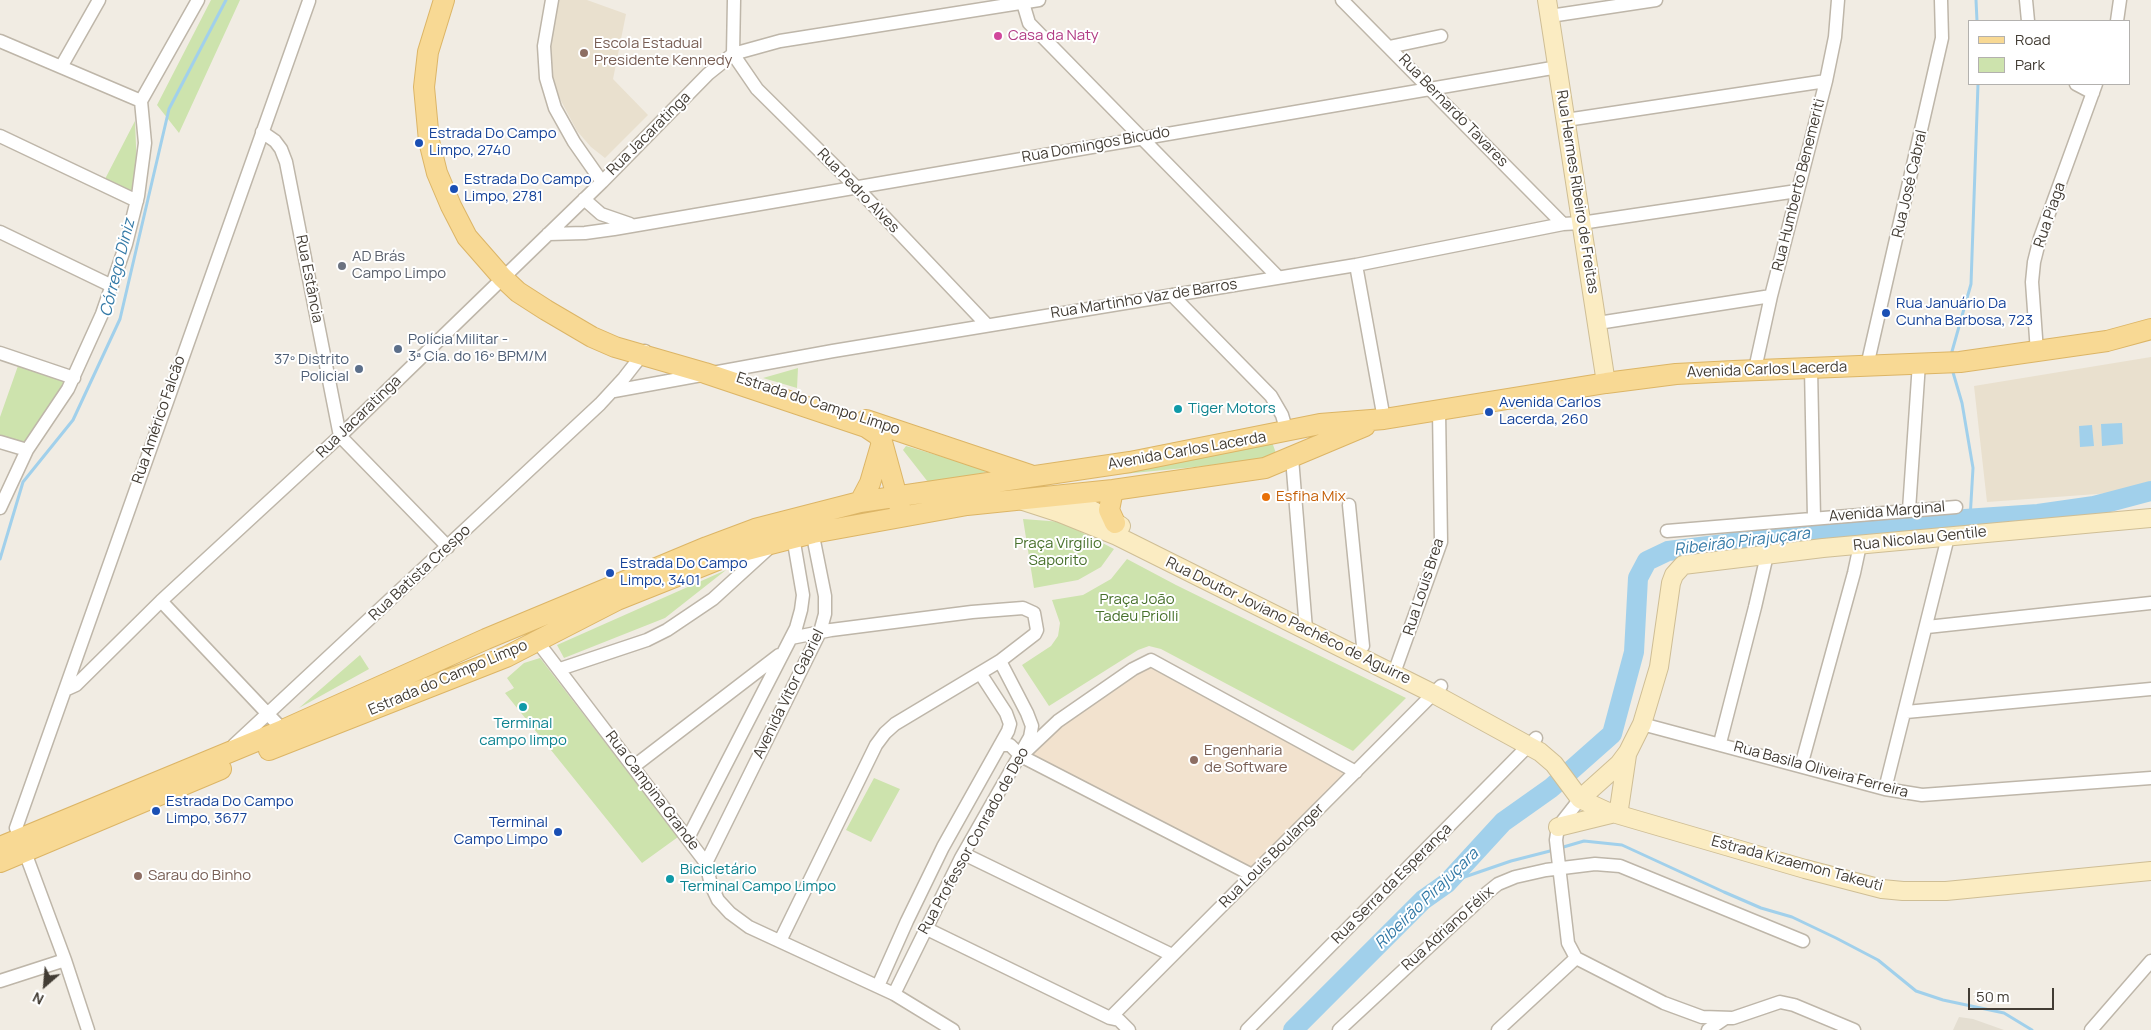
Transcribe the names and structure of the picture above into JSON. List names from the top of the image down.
{
  "streets": {
    "main road": [
      "Rua Hermes Ribeiro de Freitas",
      "Avenida Carlos Lacerda",
      "Estrada do Campo Limpo",
      "Rua Nicolau Gentile",
      "Rua Doutor Joviano Pachêco de Aguirre",
      "Estrada Kizaemon Takeuti"
    ],
    "street": [
      "Rua Bernardo Tavares",
      "Rua Jacaratinga",
      "Rua Domingos Bicudo",
      "Rua José Cabral",
      "Rua Humberto Benemeriti",
      "Rua Pedro Alves",
      "Rua Piaga",
      "Rua Estância",
      "Rua Martinho Vaz de Barros",
      "Rua Américo Falcão",
      "Avenida Marginal",
      "Rua Batista Crespo",
      "Rua Louis Brea",
      "Avenida Vitor Gabriel",
      "Rua Basila Oliveira Ferreira",
      "Rua Campina Grande",
      "Rua Professor Conrado de Deo",
      "Rua Louis Boulanger",
      "Rua Serra da Esperança",
      "Rua Adriano Félix"
    ]
  },
  "crossings": [
    ["Rua Bernardo Tavares", "Rua Domingos Bicudo"],
    ["Rua Bernardo Tavares", "Rua Martinho Vaz de Barros"],
    ["Rua Jacaratinga", "Rua Domingos Bicudo"],
    ["Rua Jacaratinga", "Rua Pedro Alves"],
    ["Rua Jacaratinga", "Rua Estância"],
    ["Rua Jacaratinga", "Estrada do Campo Limpo"],
    ["Rua Jacaratinga", "Rua Américo Falcão"],
    ["Rua Domingos Bicudo", "Rua Pedro Alves"],
    ["Rua Domingos Bicudo", "Rua Hermes Ribeiro de Freitas"],
    ["Rua José Cabral", "Avenida Carlos Lacerda"],
    ["Rua Humberto Benemeriti", "Rua Martinho Vaz de Barros"],
    ["Rua Humberto Benemeriti", "Avenida Carlos Lacerda"],
    ["Rua Pedro Alves", "Rua Martinho Vaz de Barros"],
    ["Rua Hermes Ribeiro de Freitas", "Rua Martinho Vaz de Barros"],
    ["Rua Hermes Ribeiro de Freitas", "Avenida Carlos Lacerda"],
    ["Rua Piaga", "Avenida Carlos Lacerda"],
    ["Rua Estância", "Rua Américo Falcão"],
    ["Rua Martinho Vaz de Barros", "Estrada do Campo Limpo"],
    ["Avenida Carlos Lacerda", "Estrada do Campo Limpo"],
    ["Avenida Carlos Lacerda", "Rua Louis Brea"],
    ["Avenida Carlos Lacerda", "Rua Doutor Joviano Pachêco de Aguirre"],
    ["Estrada do Campo Limpo", "Rua Américo Falcão"],
    ["Estrada do Campo Limpo", "Rua Batista Crespo"],
    ["Estrada do Campo Limpo", "Rua Doutor Joviano Pachêco de Aguirre"],
    ["Estrada do Campo Limpo", "Avenida Vitor Gabriel"],
    ["Estrada do Campo Limpo", "Rua Campina Grande"],
    ["Rua Nicolau Gentile", "Rua Basila Oliveira Ferreira"],
    ["Rua Louis Brea", "Rua Doutor Joviano Pachêco de Aguirre"],
    ["Rua Doutor Joviano Pachêco de Aguirre", "Rua Louis Boulanger"],
    ["Rua Doutor Joviano Pachêco de Aguirre", "Estrada Kizaemon Takeuti"],
    ["Rua Doutor Joviano Pachêco de Aguirre", "Rua Serra da Esperança"],
    ["Avenida Vitor Gabriel", "Rua Campina Grande"],
    ["Rua Campina Grande", "Rua Professor Conrado de Deo"]
  ],
  "water": ["Córrego Diniz", "Ribeirão Pirajuçara"],
  "parks": ["Praça Virgílio Saporito", "Praça João Tadeu Priolli"],
  "places": [
    "Casa da Naty",
    "Escola Estadual Presidente Kennedy",
    "Estrada Do Campo Limpo, 2740",
    "Estrada Do Campo Limpo, 2781",
    "AD Brás Campo Limpo",
    "Rua Januário Da Cunha Barbosa, 723",
    "Polícia Militar - 3ª Cia. do 16º BPM/M",
    "37º Distrito Policial",
    "Tiger Motors",
    "Avenida Carlos Lacerda, 260",
    "Esfiha Mix",
    "Estrada Do Campo Limpo, 3401",
    "Terminal campo limpo",
    "Engenharia de Software",
    "Estrada Do Campo Limpo, 3677",
    "Terminal Campo Limpo",
    "Sarau do Binho",
    "Bicicletário Terminal Campo Limpo"
  ],
  "legend": ["Road", "Park"],
  "scale_bar": "50 m",
  "north": "bottom left"
}
